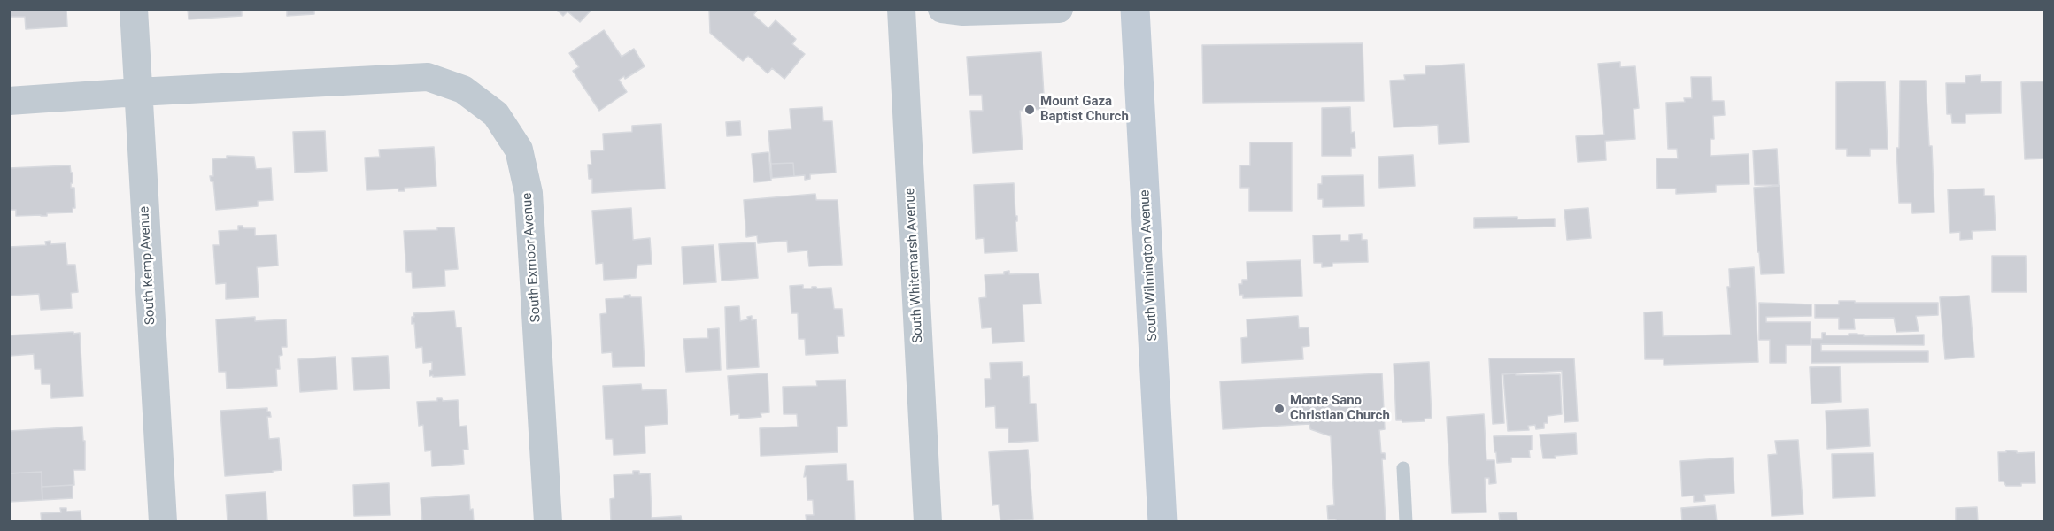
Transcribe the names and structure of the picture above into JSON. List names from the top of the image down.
{
  "streets": {
    "main road": ["South Wilmington Avenue"],
    "street": ["South Exmoor Avenue", "South Kemp Avenue", "South Whitemarsh Avenue"]
  },
  "crossings": [
    ["South Exmoor Avenue", "South Kemp Avenue"]
  ],
  "places": ["Mount Gaza Baptist Church", "Monte Sano Christian Church"]
}
